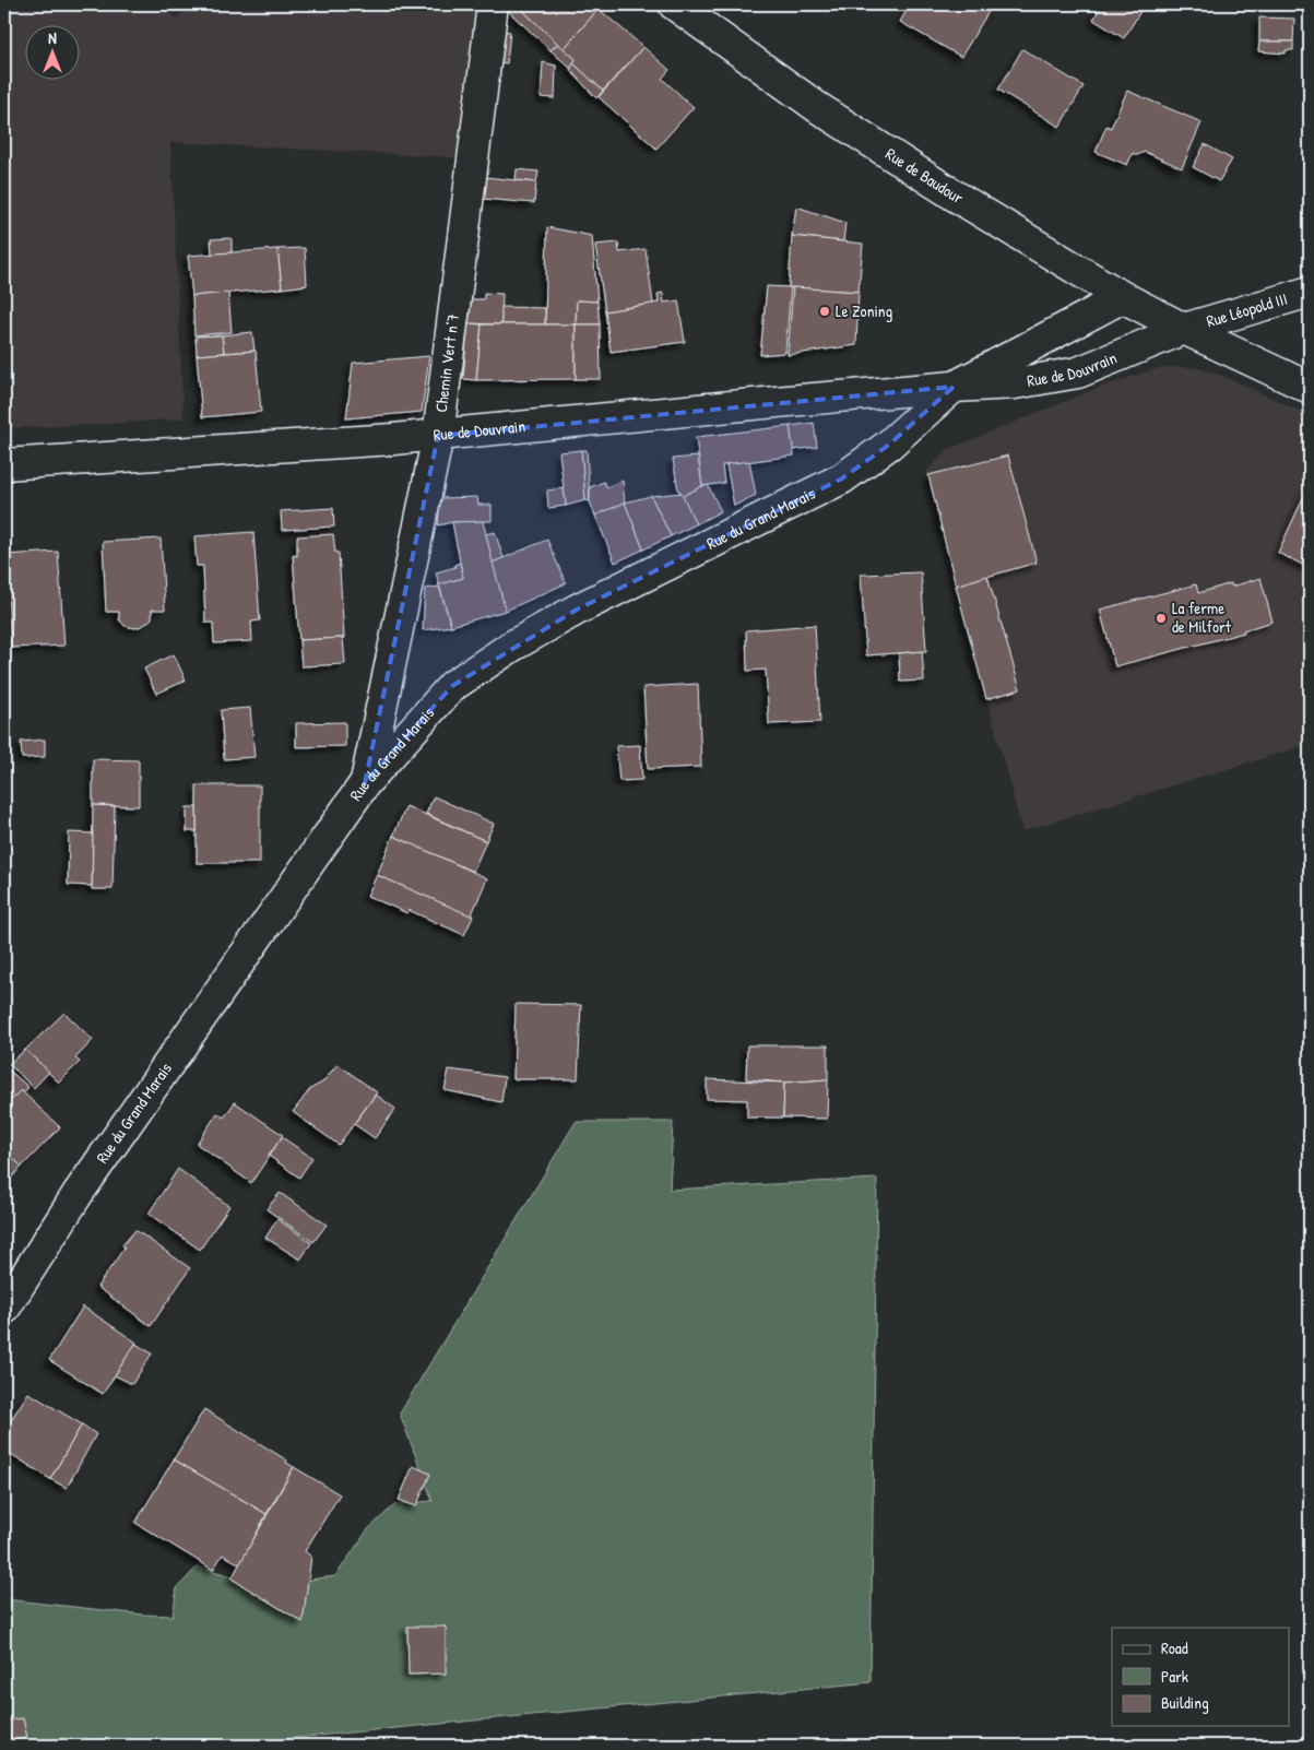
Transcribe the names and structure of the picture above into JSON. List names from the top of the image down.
{
  "streets": {
    "street": [
      "Rue de Baudour",
      "Rue Léopold III",
      "Chemin Vert n°7",
      "Rue de Douvrain",
      "Rue du Grand Marais"
    ]
  },
  "crossings": [
    ["Rue de Baudour", "Rue Léopold III"],
    ["Rue de Baudour", "Rue de Douvrain"],
    ["Rue Léopold III", "Rue de Douvrain"],
    ["Chemin Vert n°7", "Rue de Douvrain"],
    ["Chemin Vert n°7", "Rue du Grand Marais"],
    ["Rue de Douvrain", "Rue du Grand Marais"]
  ],
  "places": ["Le Zoning", "La ferme de Milfort"],
  "legend": ["Road", "Park", "Building"],
  "north": "top"
}
